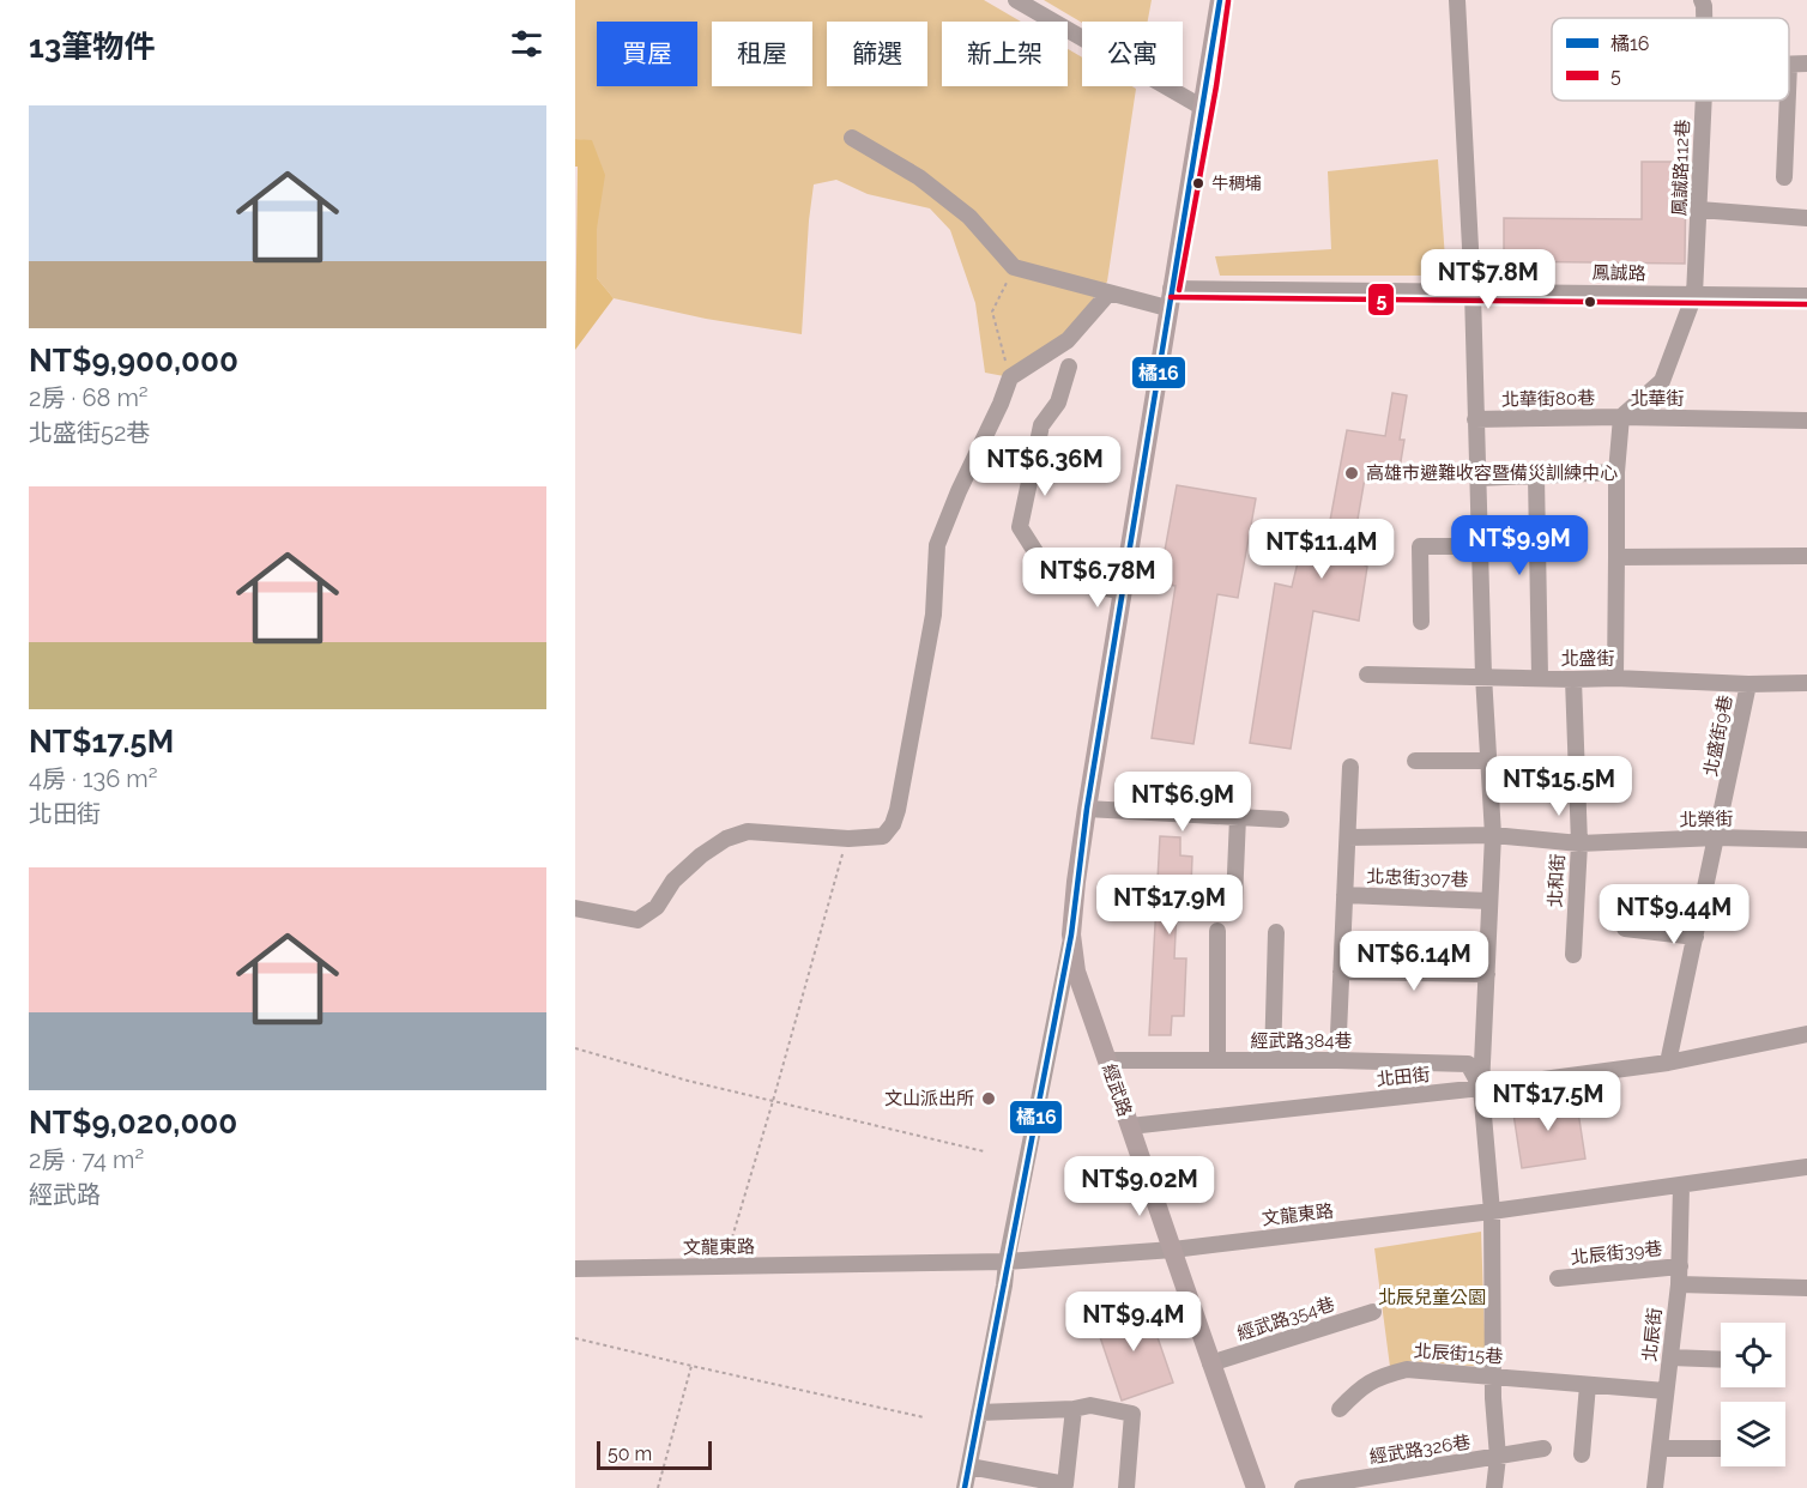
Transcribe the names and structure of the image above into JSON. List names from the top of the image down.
{
  "streets": {
    "main road": ["經武路"],
    "street": [
      "鳳誠路112巷",
      "鳳誠路",
      "北華街80巷",
      "北華街",
      "北盛街",
      "北盛街9巷",
      "北榮街",
      "北忠街307巷",
      "北和街",
      "經武路384巷",
      "北田街",
      "文龍東路",
      "北辰街39巷",
      "經武路354巷",
      "北辰街",
      "北辰街15巷",
      "經武路326巷"
    ]
  },
  "crossings": [
    ["鳳誠路112巷", "鳳誠路"],
    ["鳳誠路112巷", "北華街80巷"],
    ["鳳誠路112巷", "北華街"],
    ["鳳誠路", "經武路"],
    ["北華街80巷", "北華街"],
    ["北華街", "北盛街"],
    ["北盛街", "北盛街9巷"],
    ["北盛街", "北和街"],
    ["北盛街9巷", "北榮街"],
    ["北盛街9巷", "北田街"],
    ["北榮街", "北和街"],
    ["經武路384巷", "北田街"],
    ["經武路384巷", "經武路"],
    ["北田街", "經武路"],
    ["經武路", "文龍東路"],
    ["經武路", "經武路354巷"],
    ["文龍東路", "北辰街"],
    ["北辰街39巷", "北辰街"],
    ["北辰街", "北辰街15巷"]
  ],
  "parks": ["北辰兒童公園"],
  "places": ["牛稠埔", "高雄市避難收容暨備災訓練中心", "文山派出所"],
  "lines": ["transit line 橘16", "transit line 5"],
  "legend": ["橘16", "5"],
  "scale_bar": "50 m",
  "page": {
    "heading": "13筆物件",
    "chip": [
      "買屋",
      "租屋",
      "篩選",
      "新上架",
      "公寓"
    ],
    "list": [
      {
        "name": "NT$9,900,000",
        "note": "2房 · 68 m² · 北盛街52巷"
      },
      {
        "name": "NT$17.5M",
        "note": "4房 · 136 m² · 北田街"
      },
      {
        "name": "NT$9,020,000",
        "note": "2房 · 74 m² · 經武路"
      }
    ],
    "price": [
      "NT$7.8M",
      "NT$6.36M",
      "NT$9.9M",
      "NT$11.4M",
      "NT$6.78M",
      "NT$15.5M",
      "NT$6.9M",
      "NT$17.9M",
      "NT$9.44M",
      "NT$6.14M",
      "NT$17.5M",
      "NT$9.02M",
      "NT$9.4M"
    ],
    "scale": "50 m"
  }
}
